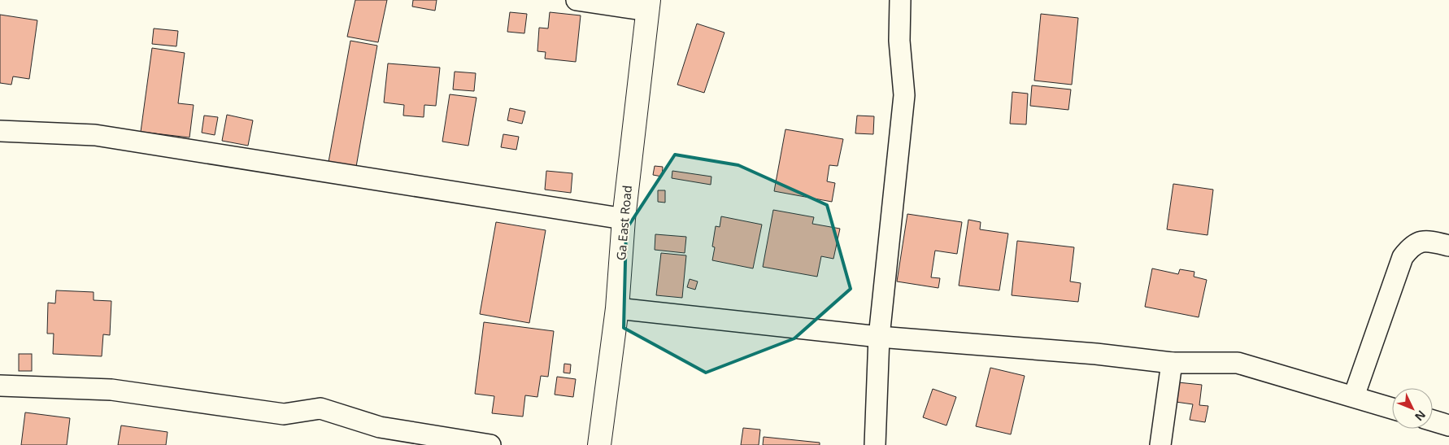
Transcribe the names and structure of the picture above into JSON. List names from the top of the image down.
{
  "streets": {
    "street": ["Ga East Road"]
  },
  "north": "bottom right"
}
